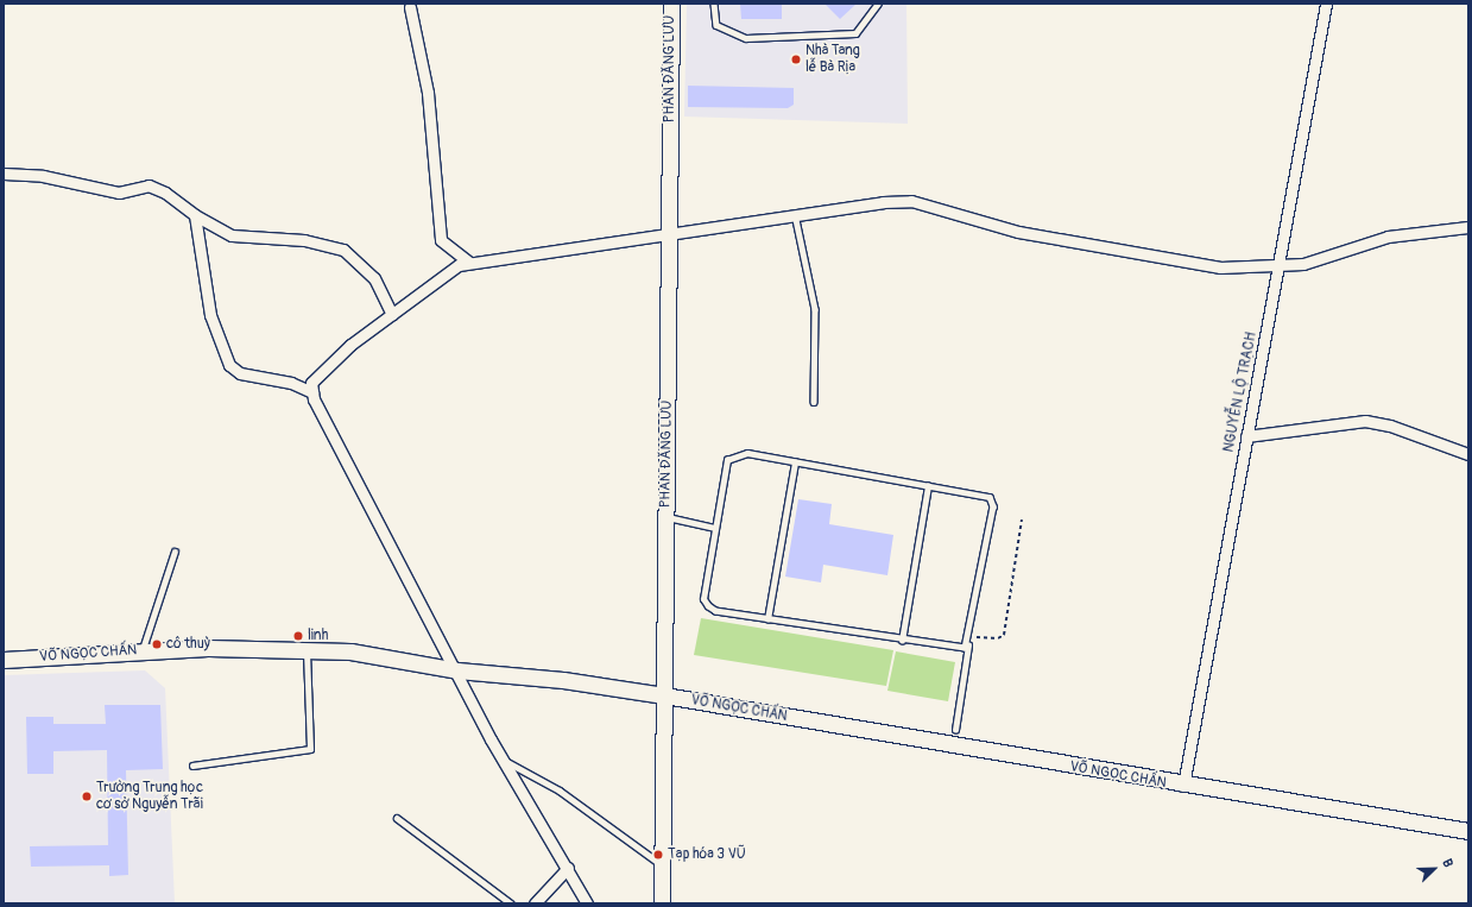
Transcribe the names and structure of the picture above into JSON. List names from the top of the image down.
{
  "streets": {
    "street": ["PHAN ĐĂNG LƯU", "NGUYỄN LỘ TRẠCH", "VÕ NGỌC CHẤN"]
  },
  "crossings": [
    ["PHAN ĐĂNG LƯU", "VÕ NGỌC CHẤN"],
    ["NGUYỄN LỘ TRẠCH", "VÕ NGỌC CHẤN"]
  ],
  "places": [
    "Nhà Tang lễ Bà Rịa",
    "linh",
    "cô thuỳ",
    "Trường Trung học cơ sở Nguyễn Trãi",
    "Tạp hóa 3 VŨ"
  ],
  "north": "top right"
}
